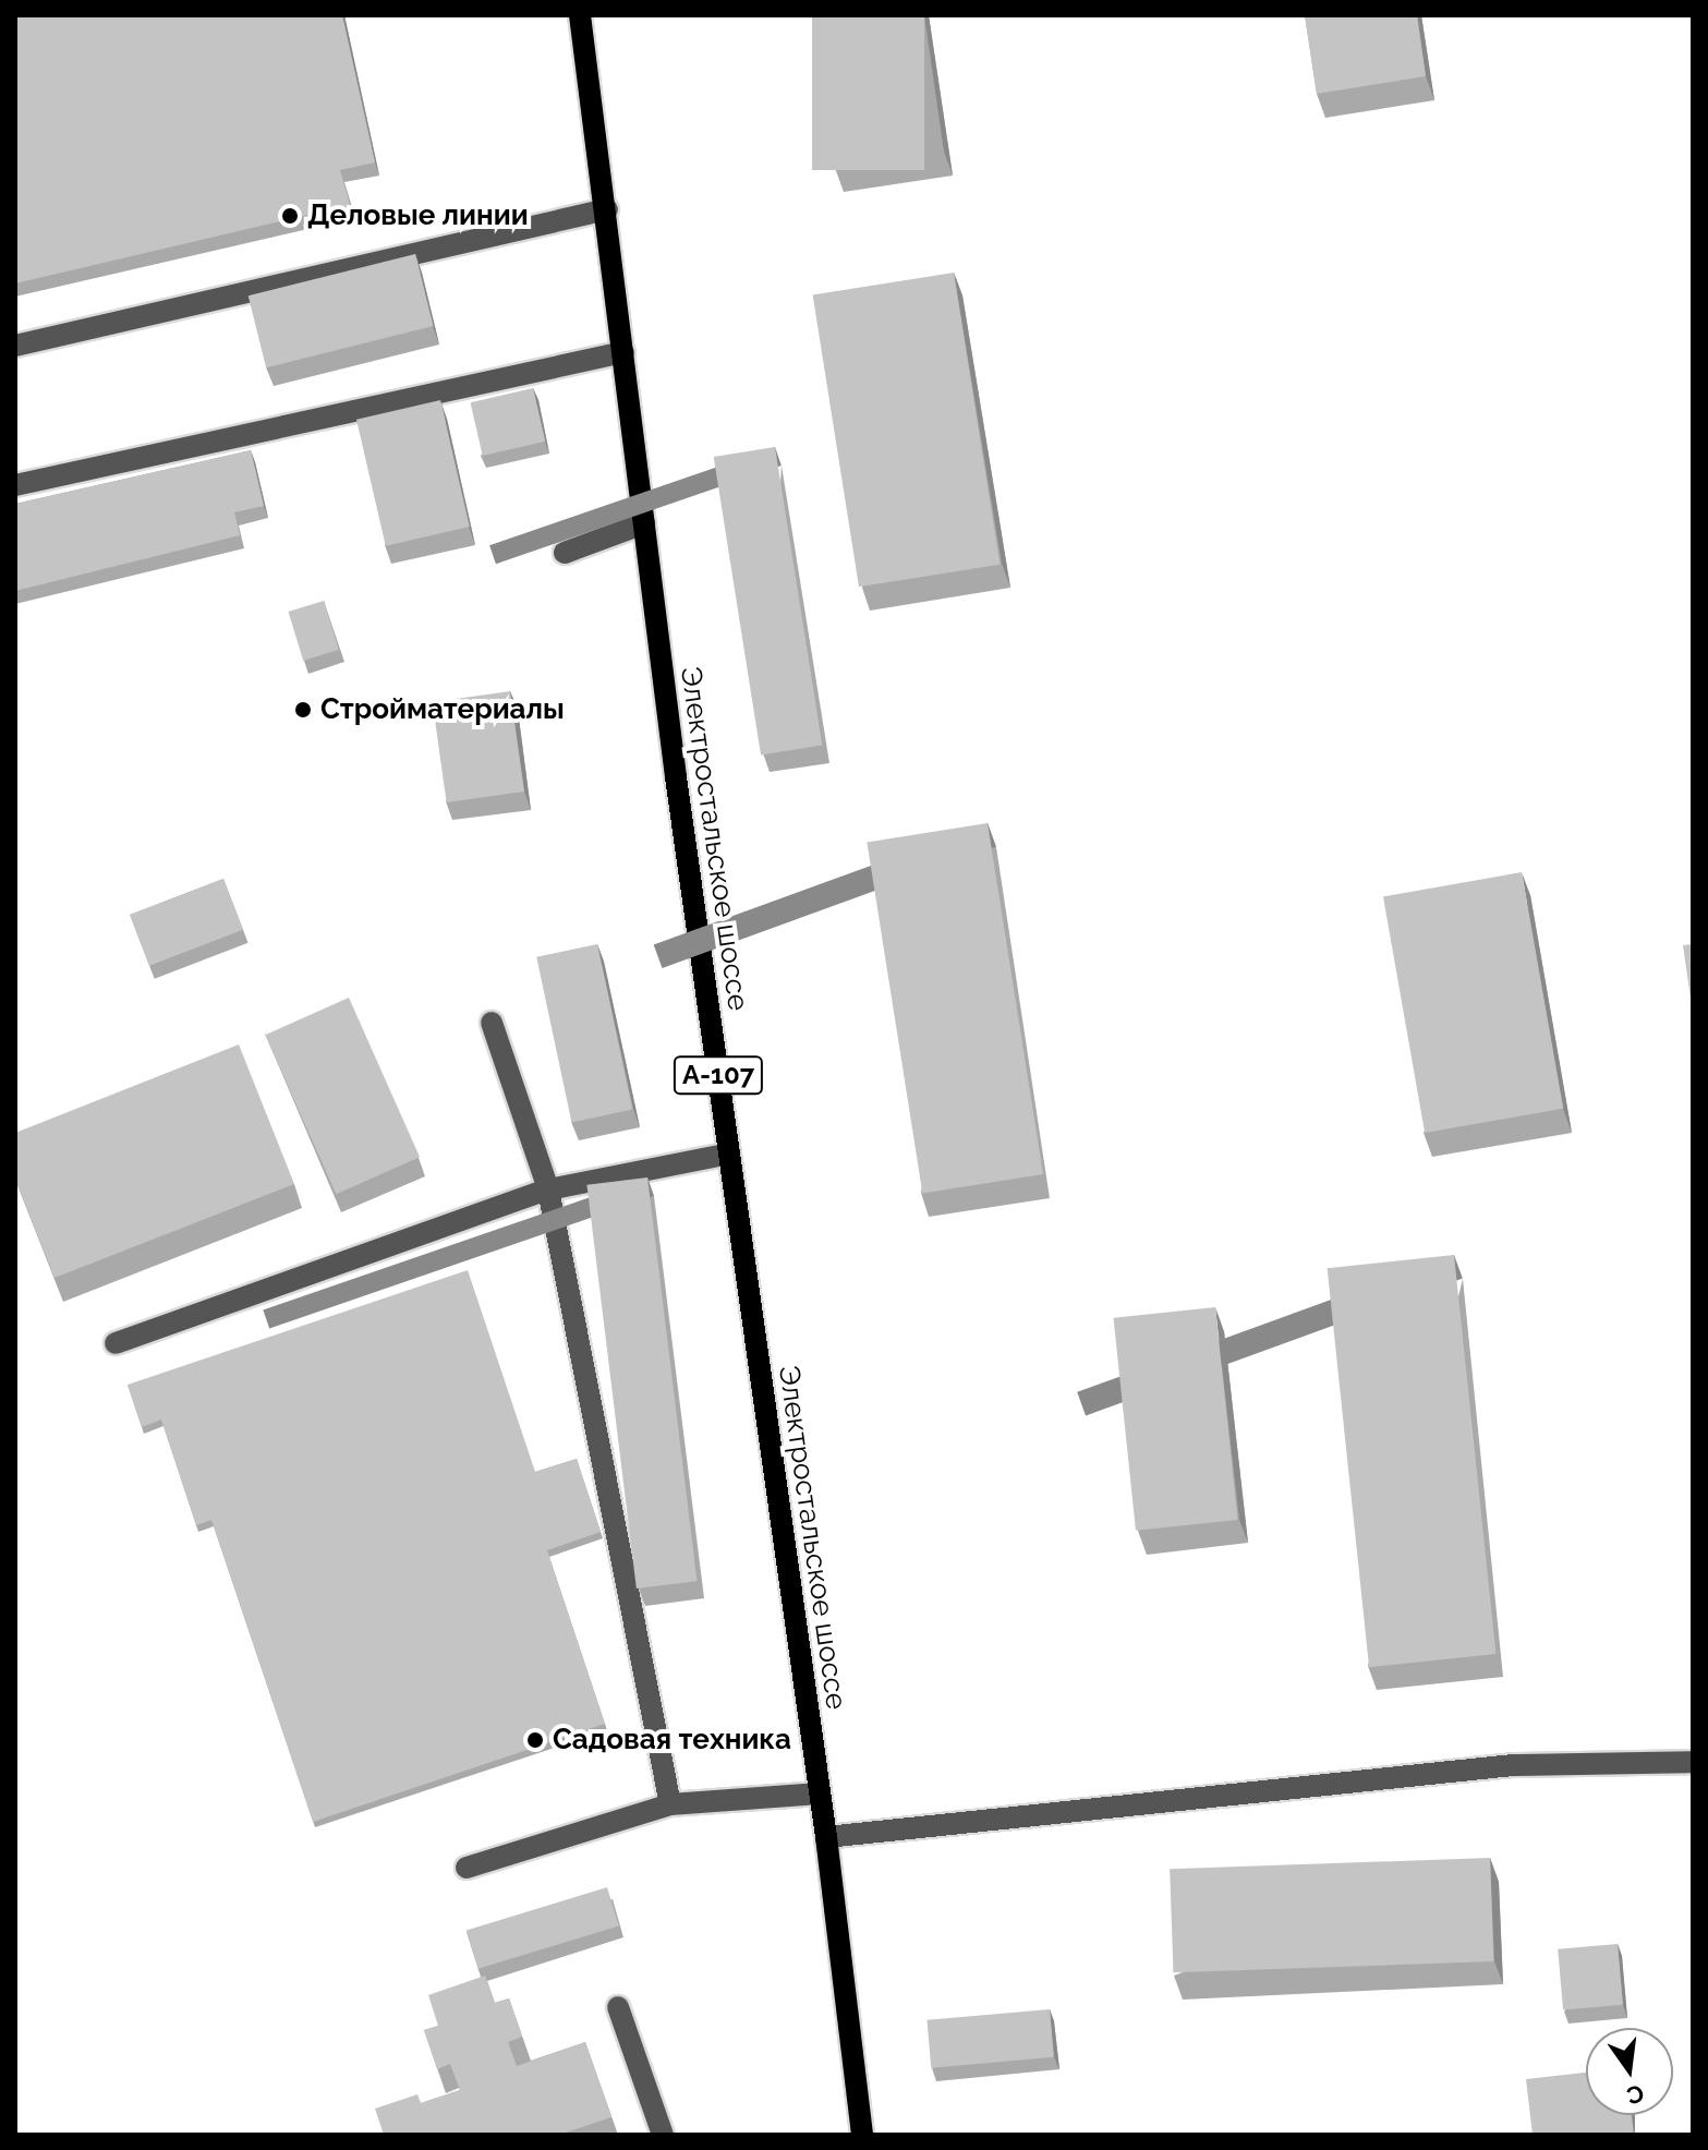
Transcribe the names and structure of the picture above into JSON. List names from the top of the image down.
{
  "streets": {
    "main road": ["Электростальское шоссе", "А-107"]
  },
  "places": ["Деловые линии", "Стройматериалы", "Садовая техника"],
  "north": "bottom"
}
